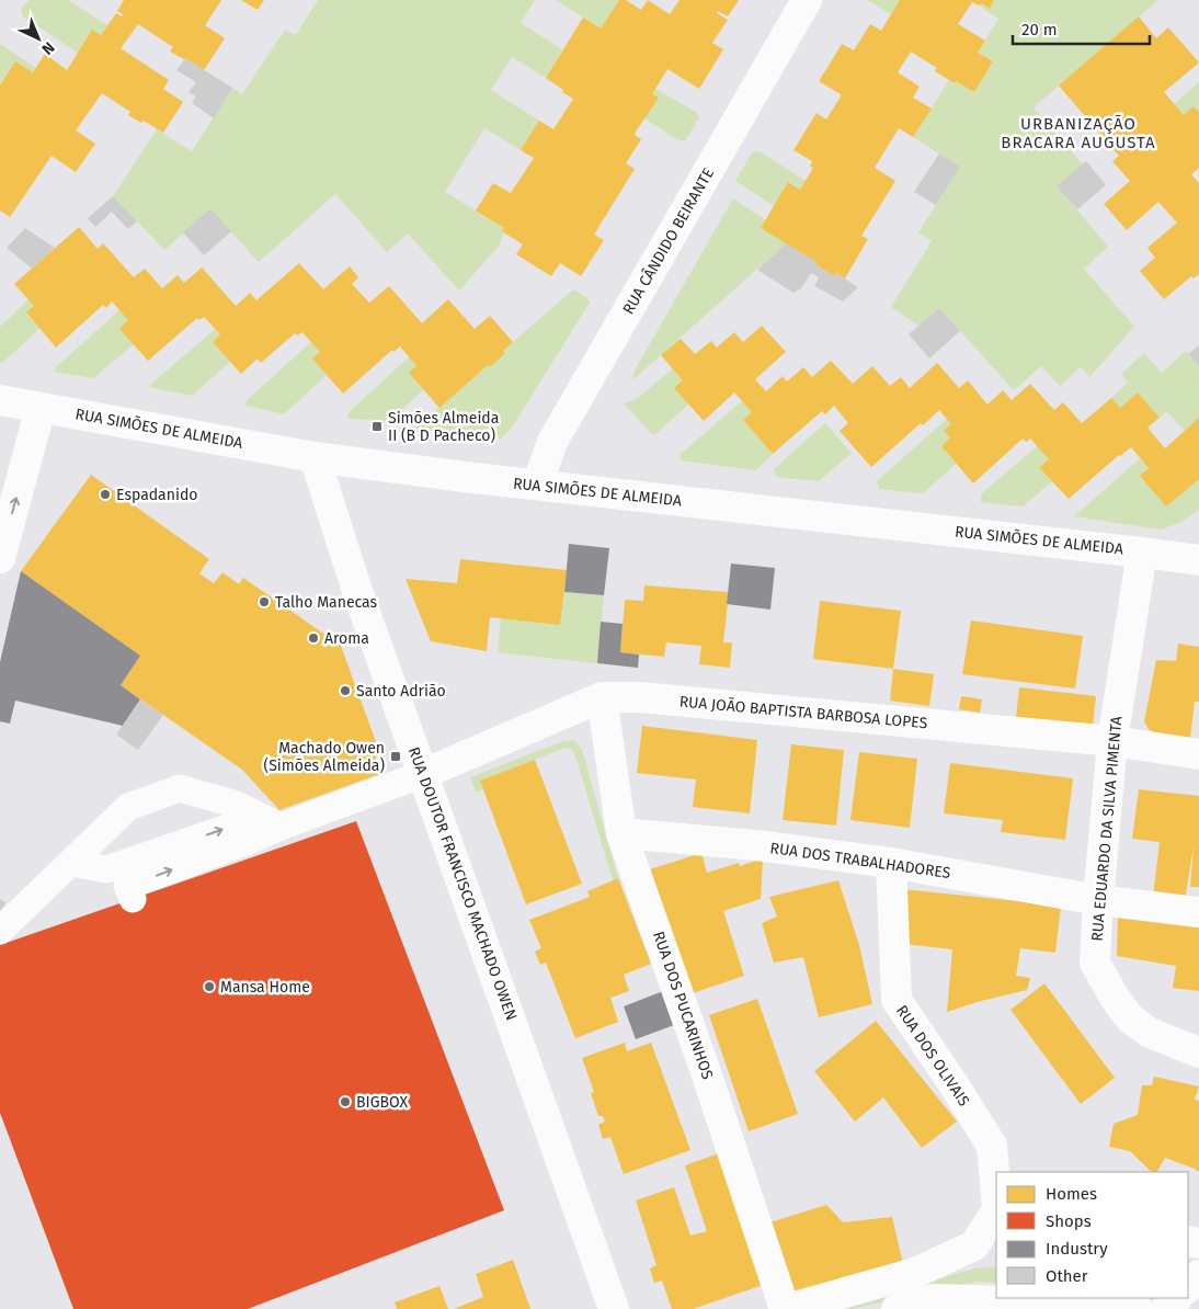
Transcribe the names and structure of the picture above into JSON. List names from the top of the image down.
{
  "streets": {
    "street": [
      "RUA CÂNDIDO BEIRANTE",
      "RUA SIMÕES DE ALMEIDA",
      "RUA JOÃO BAPTISTA BARBOSA LOPES",
      "RUA EDUARDO DA SILVA PIMENTA",
      "RUA DOS TRABALHADORES",
      "RUA DOUTOR FRANCISCO MACHADO OWEN",
      "RUA DOS PUCARINHOS",
      "RUA DOS OLIVAIS"
    ]
  },
  "crossings": [
    ["RUA CÂNDIDO BEIRANTE", "RUA SIMÕES DE ALMEIDA"],
    ["RUA SIMÕES DE ALMEIDA", "RUA EDUARDO DA SILVA PIMENTA"],
    ["RUA SIMÕES DE ALMEIDA", "RUA DOUTOR FRANCISCO MACHADO OWEN"],
    ["RUA JOÃO BAPTISTA BARBOSA LOPES", "RUA EDUARDO DA SILVA PIMENTA"],
    ["RUA JOÃO BAPTISTA BARBOSA LOPES", "RUA DOUTOR FRANCISCO MACHADO OWEN"],
    ["RUA JOÃO BAPTISTA BARBOSA LOPES", "RUA DOS PUCARINHOS"],
    ["RUA EDUARDO DA SILVA PIMENTA", "RUA DOS TRABALHADORES"],
    ["RUA DOS TRABALHADORES", "RUA DOS PUCARINHOS"],
    ["RUA DOS TRABALHADORES", "RUA DOS OLIVAIS"],
    ["RUA DOS PUCARINHOS", "RUA DOS OLIVAIS"]
  ],
  "districts": ["URBANIZAÇÃO BRACARA AUGUSTA"],
  "places": {
    "transit": ["Simões Almeida II (B D Pacheco)", "Machado Owen (Simões Almeida)"],
    "other": [
      "Espadanido",
      "Talho Manecas",
      "Aroma",
      "Santo Adrião",
      "Mansa Home",
      "BIGBOX"
    ]
  },
  "legend": [
    "Homes",
    "Shops",
    "Industry",
    "Other"
  ],
  "scale_bar": "20 m",
  "north": "bottom right"
}
